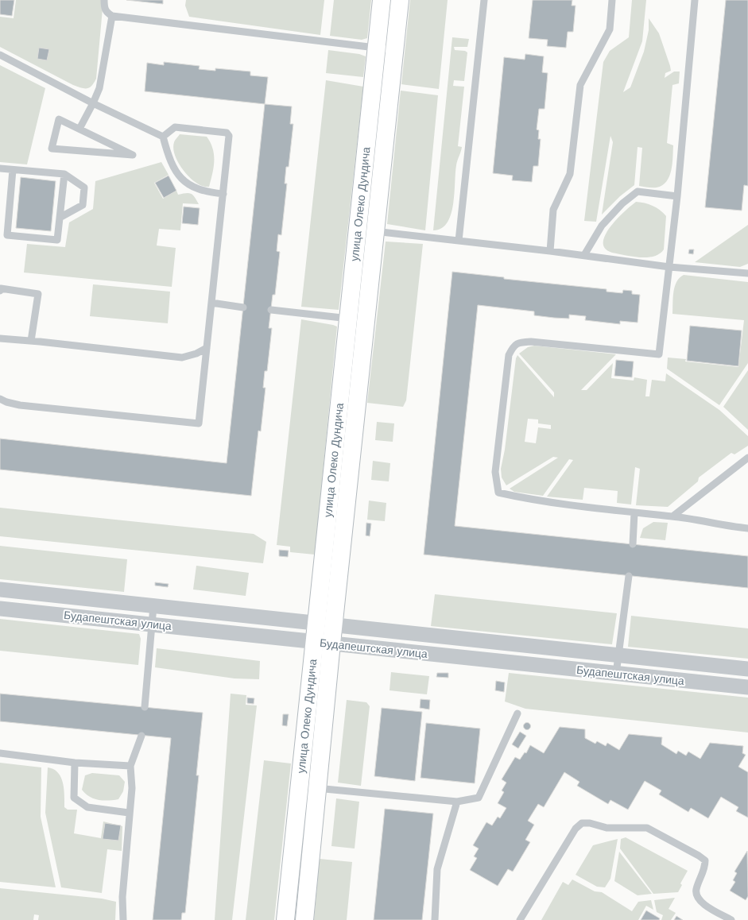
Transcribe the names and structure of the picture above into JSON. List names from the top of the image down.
{
  "streets": {
    "street": ["улица Олеко Дундича", "Будапештская улица"]
  },
  "crossings": [
    ["улица Олеко Дундича", "Будапештская улица"]
  ]
}
